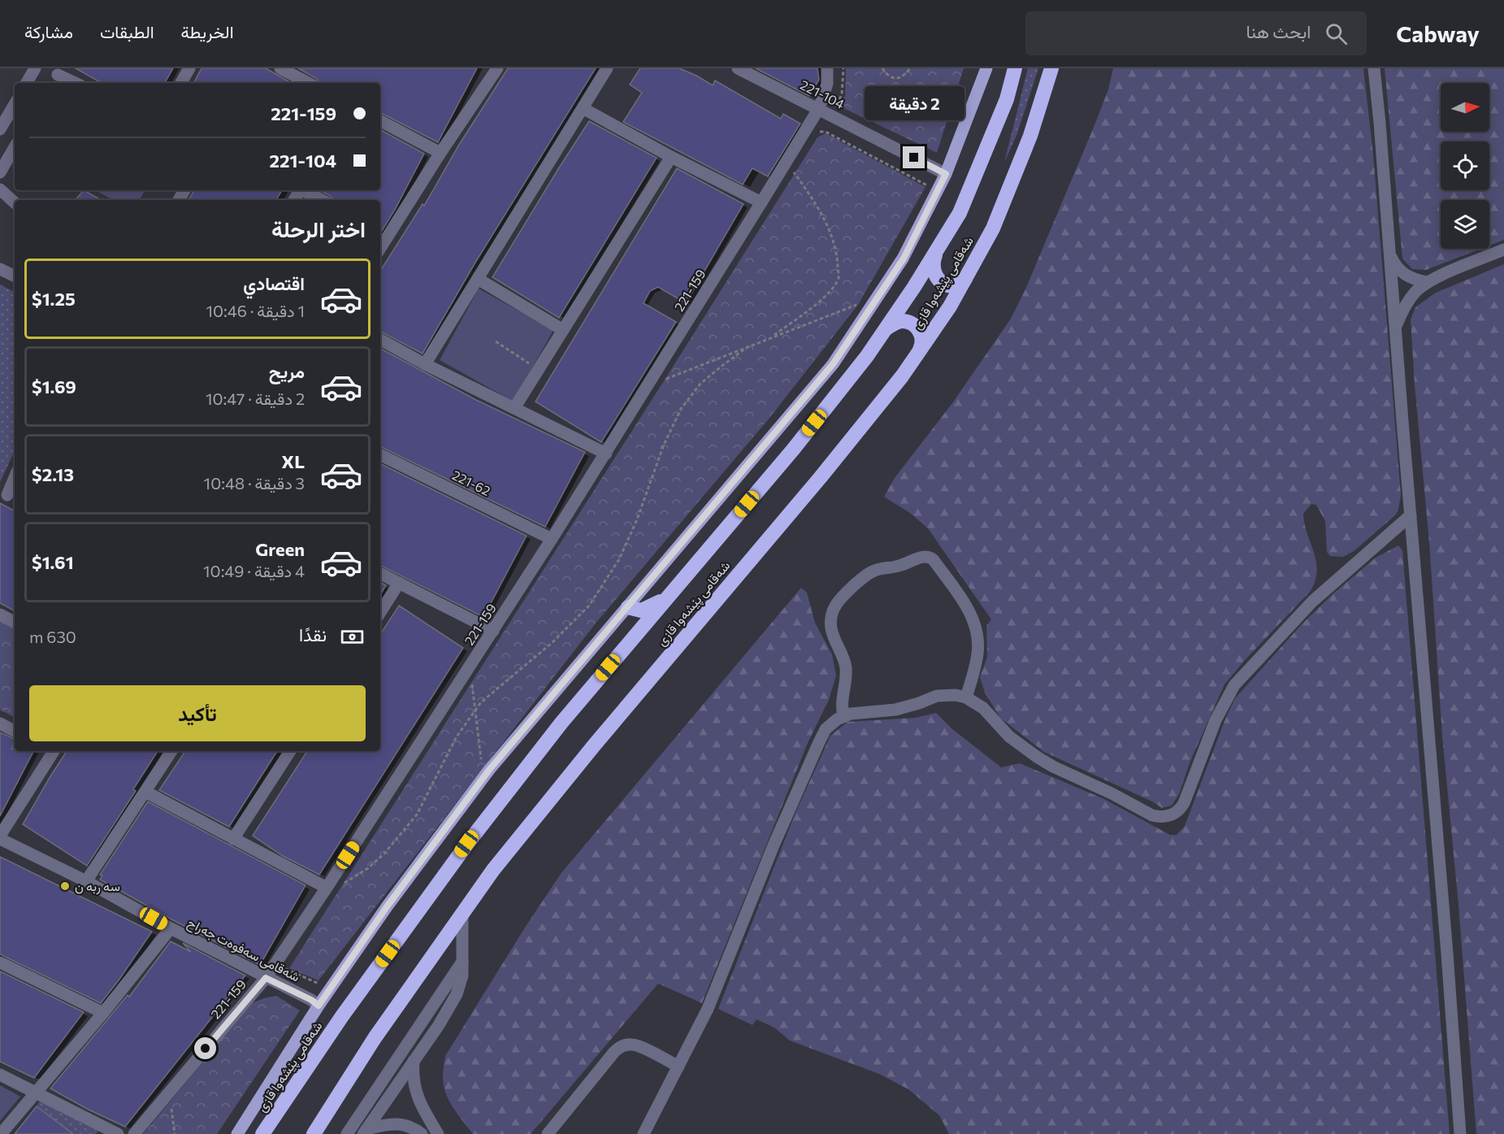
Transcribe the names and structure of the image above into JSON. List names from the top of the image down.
{
  "streets": {
    "highway": ["شەقامی پێشەوا قازی"],
    "street": [
      "221-104",
      "221-159",
      "221-62",
      "شەقامی سەفوەت جەراح"
    ]
  },
  "crossings": [
    ["221-104", "221-159"],
    ["221-159", "221-62"],
    ["221-159", "شەقامی سەفوەت جەراح"]
  ],
  "places": ["سه ربه ن"],
  "north": "right",
  "page": {
    "header": "Cabway",
    "search": "ابحث هنا",
    "nav": ["الخريطة", "الطبقات", "مشاركة"],
    "banner": ["221-159", "221-104"],
    "bubble": "2 دقيقة",
    "heading": "اختر الرحلة",
    "list": [
      {
        "name": "اقتصادي",
        "note": "1 دقيقة · 10:46",
        "value": "$1.25"
      },
      {
        "name": "مريح",
        "note": "2 دقيقة · 10:47",
        "value": "$1.69"
      },
      {
        "name": "XL",
        "note": "3 دقيقة · 10:48",
        "value": "$2.13"
      },
      {
        "name": "Green",
        "note": "4 دقيقة · 10:49",
        "value": "$1.61"
      }
    ],
    "pay": ["نقدًا", "630 m"],
    "buttons": "تأكيد"
  }
}
